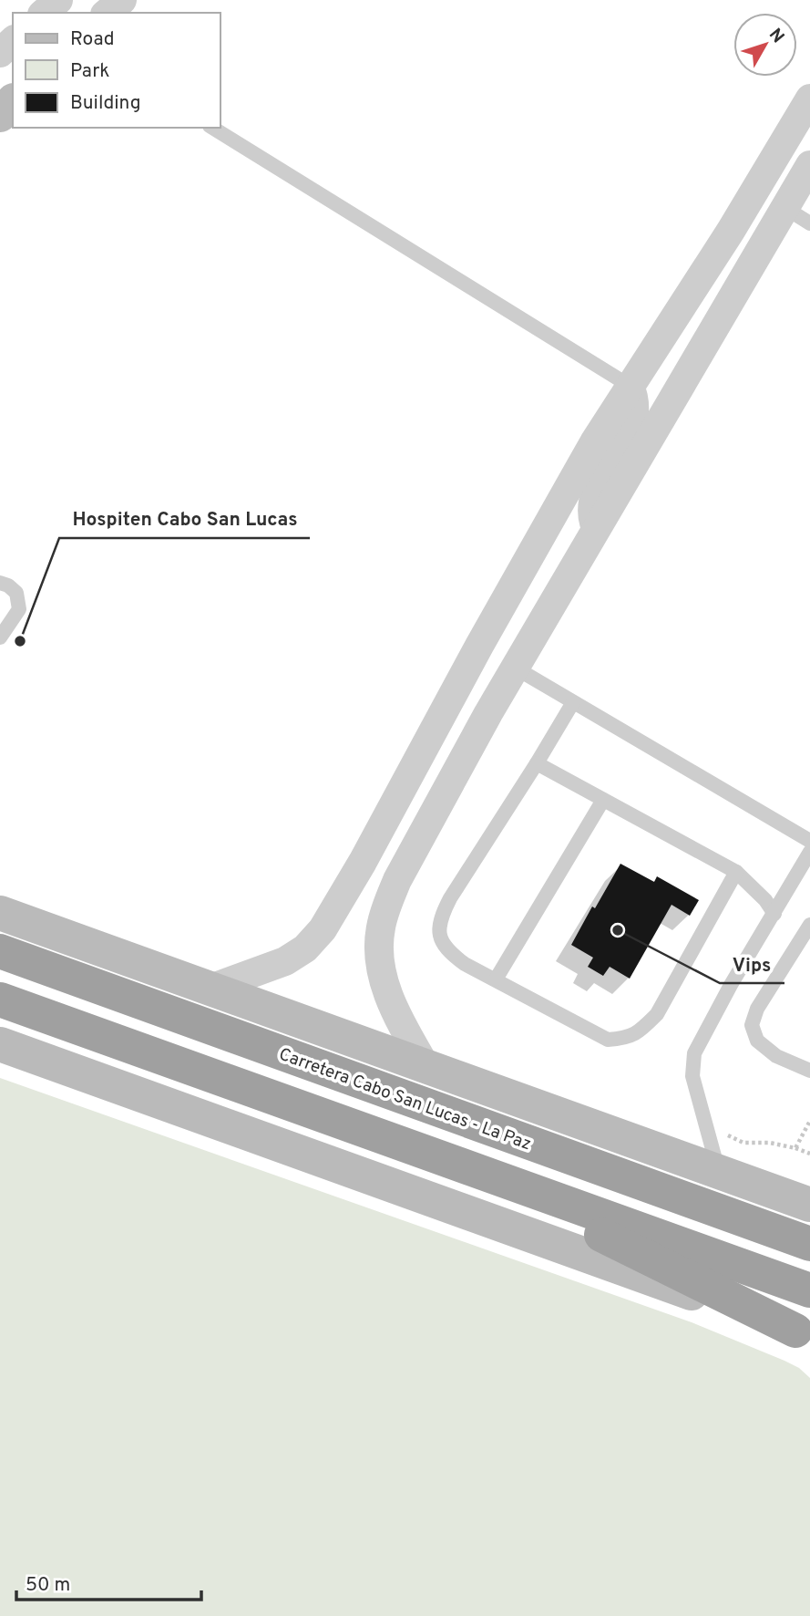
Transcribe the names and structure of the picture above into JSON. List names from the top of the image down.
{
  "streets": {
    "highway": ["Carretera Cabo San Lucas - La Paz"]
  },
  "places": ["Hospiten Cabo San Lucas", "Vips"],
  "legend": ["Road", "Park", "Building"],
  "scale_bar": "50 m",
  "north": "top right"
}
